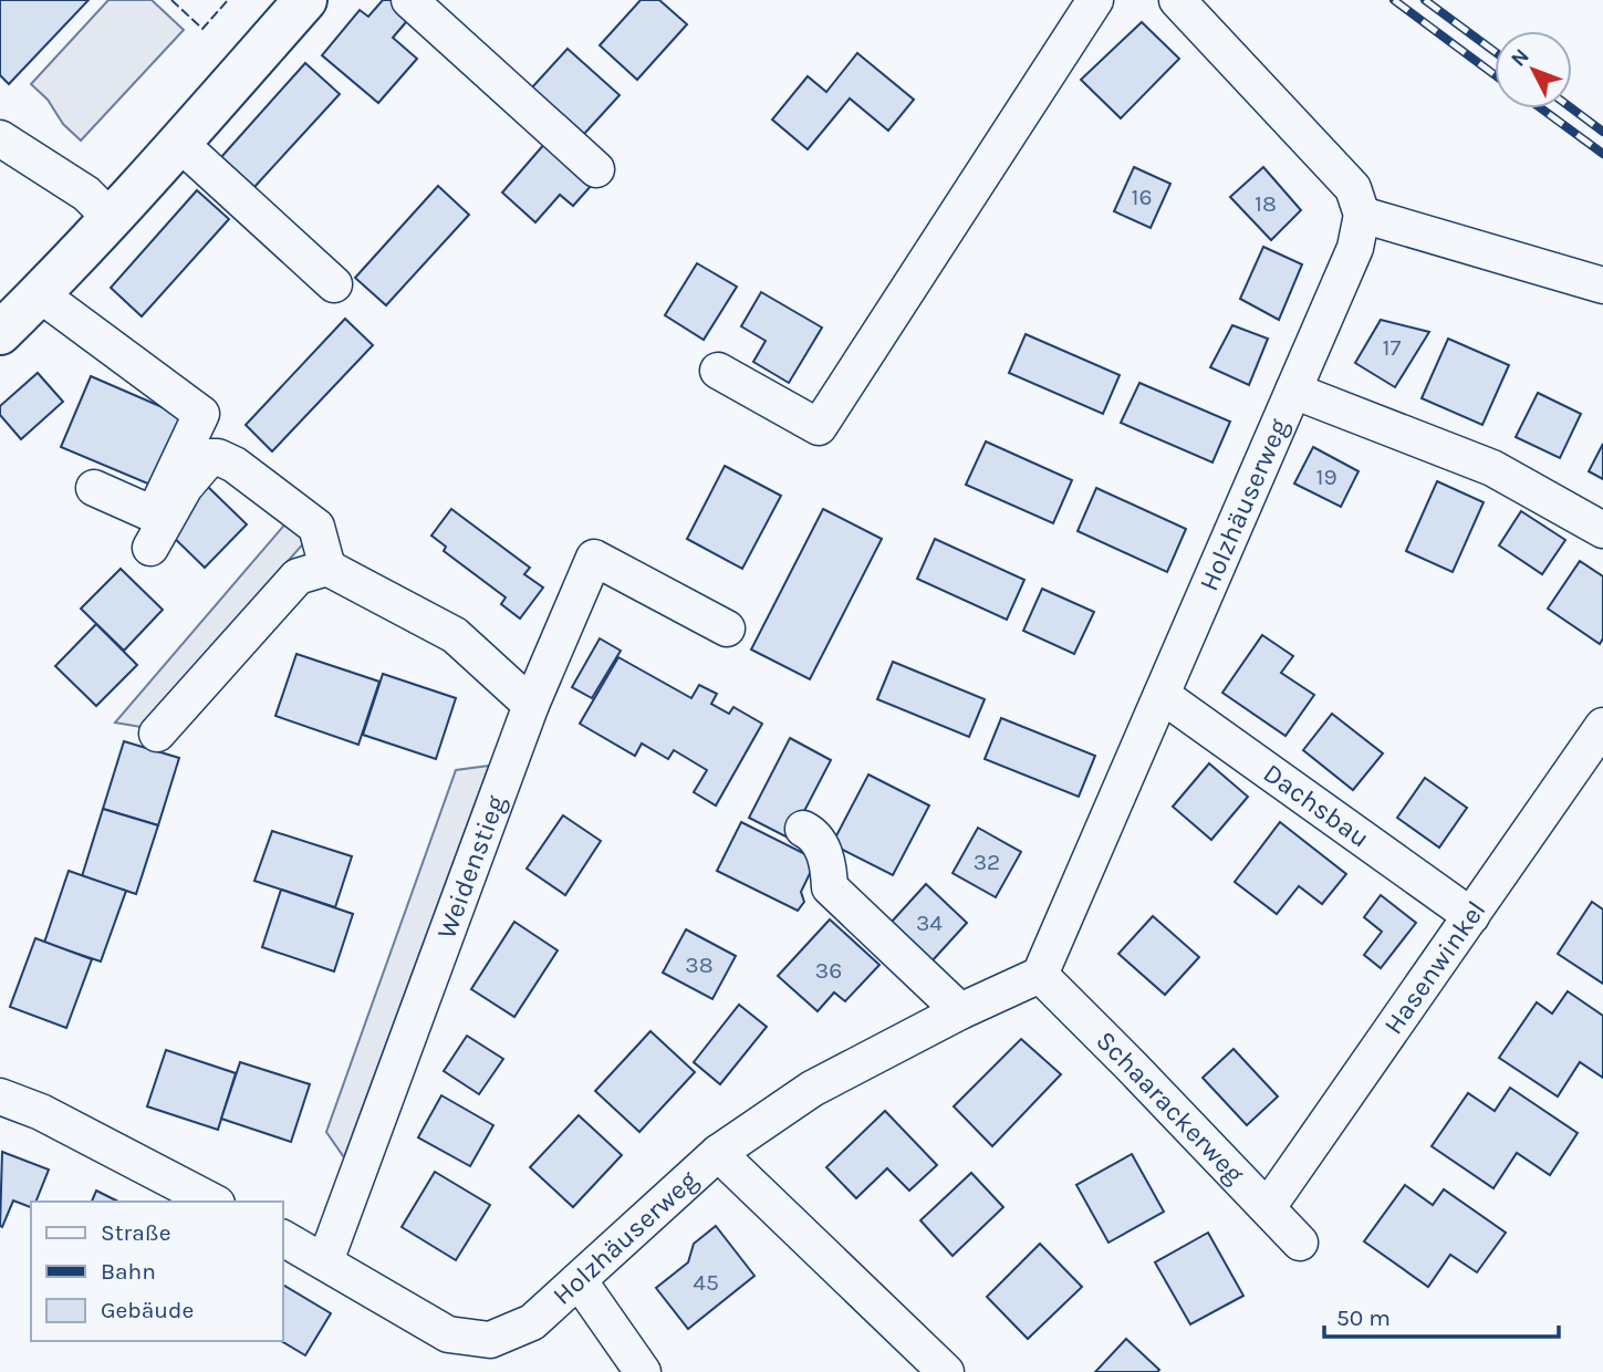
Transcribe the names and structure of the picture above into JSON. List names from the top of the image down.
{
  "streets": {
    "street": [
      "Holzhäuserweg",
      "Dachsbau",
      "Weidenstieg",
      "Hasenwinkel",
      "Schaarackerweg"
    ]
  },
  "crossings": [
    ["Holzhäuserweg", "Dachsbau"],
    ["Holzhäuserweg", "Weidenstieg"],
    ["Holzhäuserweg", "Schaarackerweg"],
    ["Dachsbau", "Hasenwinkel"],
    ["Hasenwinkel", "Schaarackerweg"]
  ],
  "house_numbers": [
    "16",
    "18",
    "17",
    "19",
    "32",
    "34",
    "38",
    "36",
    "45"
  ],
  "legend": ["Straße", "Bahn", "Gebäude"],
  "scale_bar": "50 m",
  "north": "top left"
}
